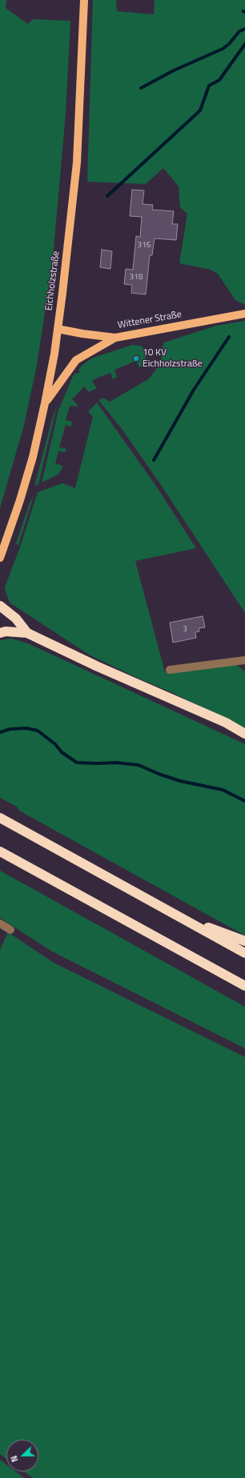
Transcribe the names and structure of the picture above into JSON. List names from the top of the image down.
{
  "streets": {
    "main road": ["Eichholzstraße", "Wittener Straße"]
  },
  "crossings": [
    ["Eichholzstraße", "Wittener Straße"]
  ],
  "places": ["10 KV Eichholzstraße"],
  "house_numbers": ["316", "318", "3"],
  "north": "left"
}
